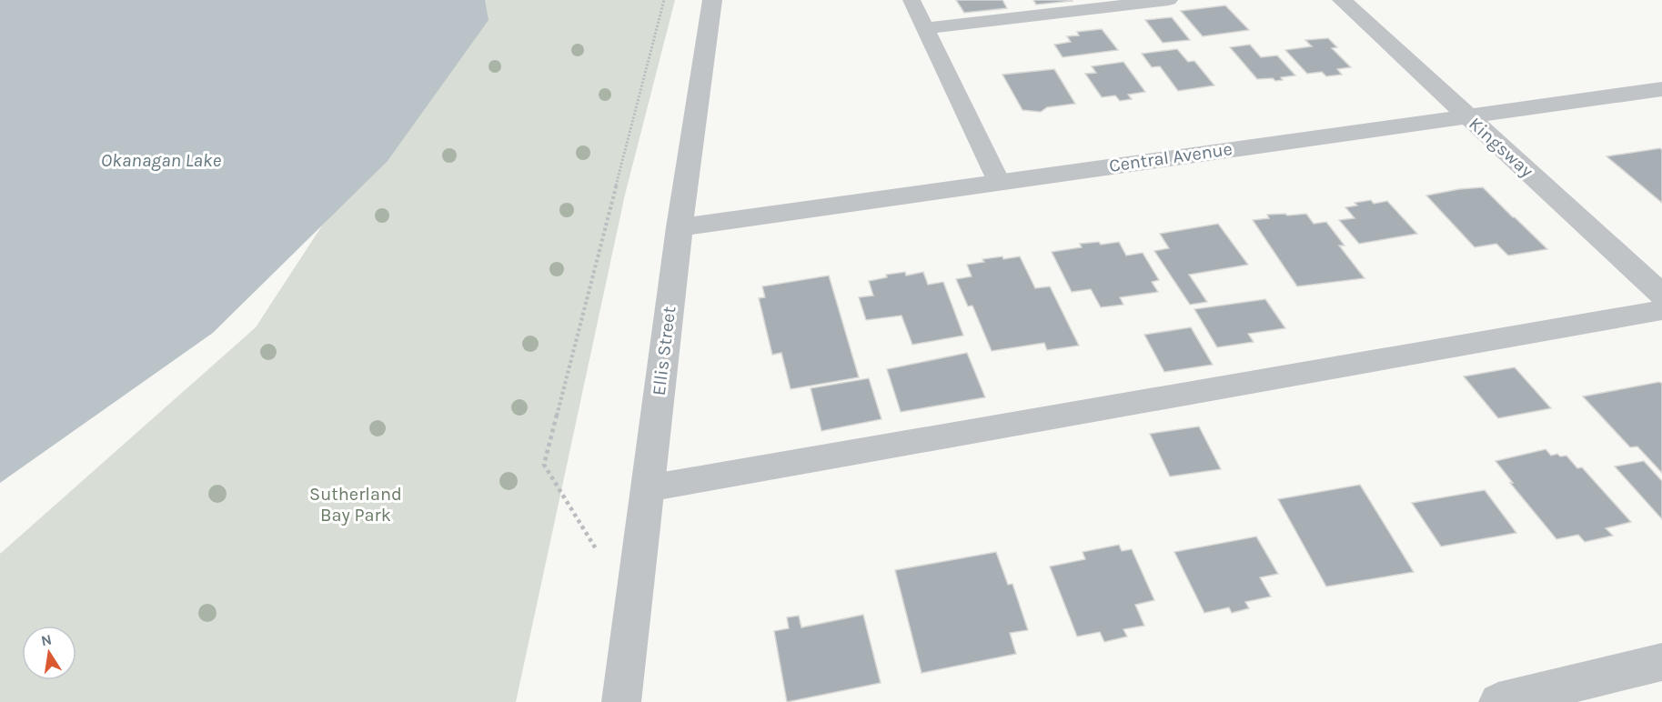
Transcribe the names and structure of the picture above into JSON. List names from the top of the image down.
{
  "streets": {
    "street": ["Kingsway", "Central Avenue", "Ellis Street"]
  },
  "crossings": [
    ["Kingsway", "Central Avenue"],
    ["Central Avenue", "Ellis Street"]
  ],
  "water": ["Okanagan Lake"],
  "parks": ["Sutherland Bay Park"],
  "north": "top"
}
